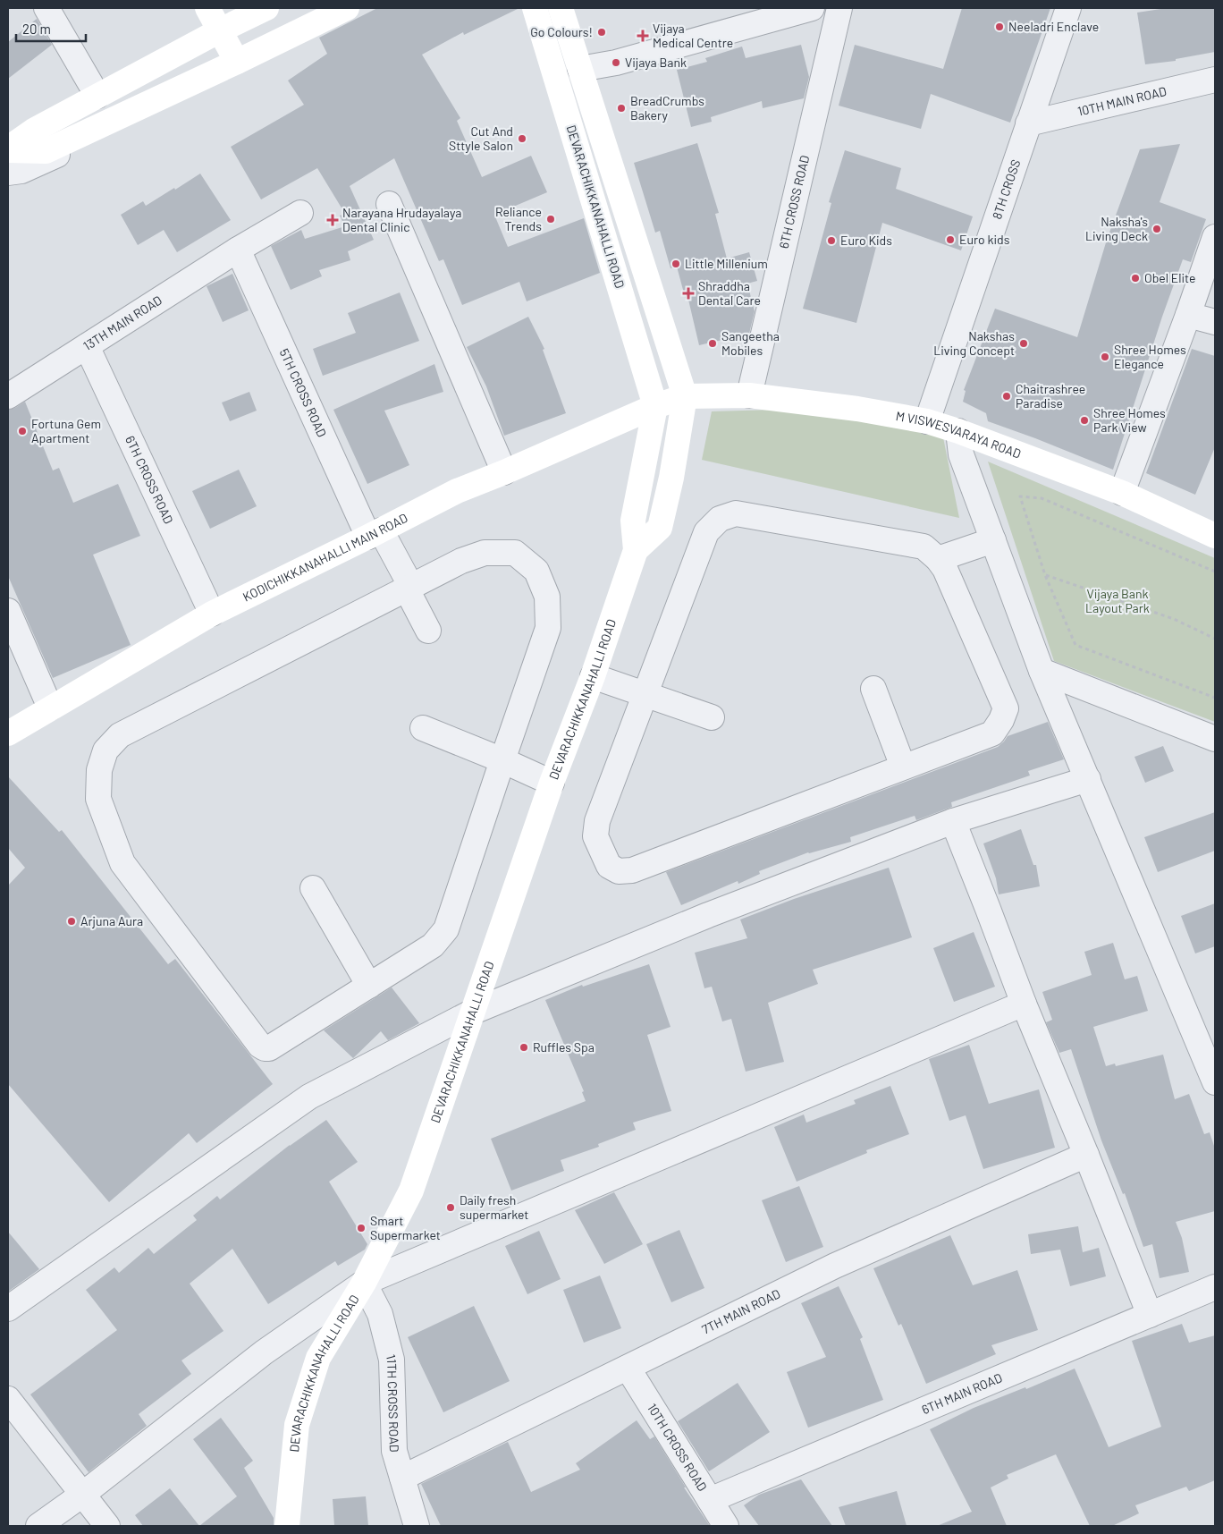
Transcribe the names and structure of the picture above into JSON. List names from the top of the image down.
{
  "streets": {
    "street": [
      "10TH MAIN ROAD",
      "8TH CROSS",
      "6TH CROSS ROAD",
      "DEVARACHIKKANAHALLI ROAD",
      "13TH MAIN ROAD",
      "5TH CROSS ROAD",
      "M VISWESVARAYA ROAD",
      "KODICHIKKANAHALLI MAIN ROAD",
      "7TH MAIN ROAD",
      "6TH MAIN ROAD",
      "11TH CROSS ROAD",
      "10TH CROSS ROAD"
    ]
  },
  "crossings": [
    ["10TH MAIN ROAD", "8TH CROSS"],
    ["8TH CROSS", "M VISWESVARAYA ROAD"],
    ["6TH CROSS ROAD", "13TH MAIN ROAD"],
    ["6TH CROSS ROAD", "M VISWESVARAYA ROAD"],
    ["6TH CROSS ROAD", "KODICHIKKANAHALLI MAIN ROAD"],
    ["DEVARACHIKKANAHALLI ROAD", "M VISWESVARAYA ROAD"],
    ["DEVARACHIKKANAHALLI ROAD", "KODICHIKKANAHALLI MAIN ROAD"],
    ["DEVARACHIKKANAHALLI ROAD", "11TH CROSS ROAD"],
    ["13TH MAIN ROAD", "5TH CROSS ROAD"],
    ["5TH CROSS ROAD", "KODICHIKKANAHALLI MAIN ROAD"],
    ["7TH MAIN ROAD", "11TH CROSS ROAD"],
    ["7TH MAIN ROAD", "10TH CROSS ROAD"],
    ["6TH MAIN ROAD", "10TH CROSS ROAD"]
  ],
  "parks": ["Vijaya Bank Layout Park"],
  "places": {
    "other": [
      "Neeladri Enclave",
      "Go Colours!",
      "Vijaya Bank",
      "BreadCrumbs Bakery",
      "Cut And Sttyle Salon",
      "Reliance Trends",
      "Naksha's Living Deck",
      "Euro kids",
      "Euro Kids",
      "Little Millenium",
      "Obel Elite",
      "Sangeetha Mobiles",
      "Nakshas Living Concept",
      "Shree Homes Elegance",
      "Chaitrashree Paradise",
      "Shree Homes Park View",
      "Fortuna Gem Apartment",
      "Arjuna Aura",
      "Ruffles Spa",
      "Daily fresh supermarket",
      "Smart Supermarket"
    ],
    "health": ["Vijaya Medical Centre", "Narayana Hrudayalaya Dental Clinic", "Shraddha Dental Care"]
  },
  "scale_bar": "20 m"
}
